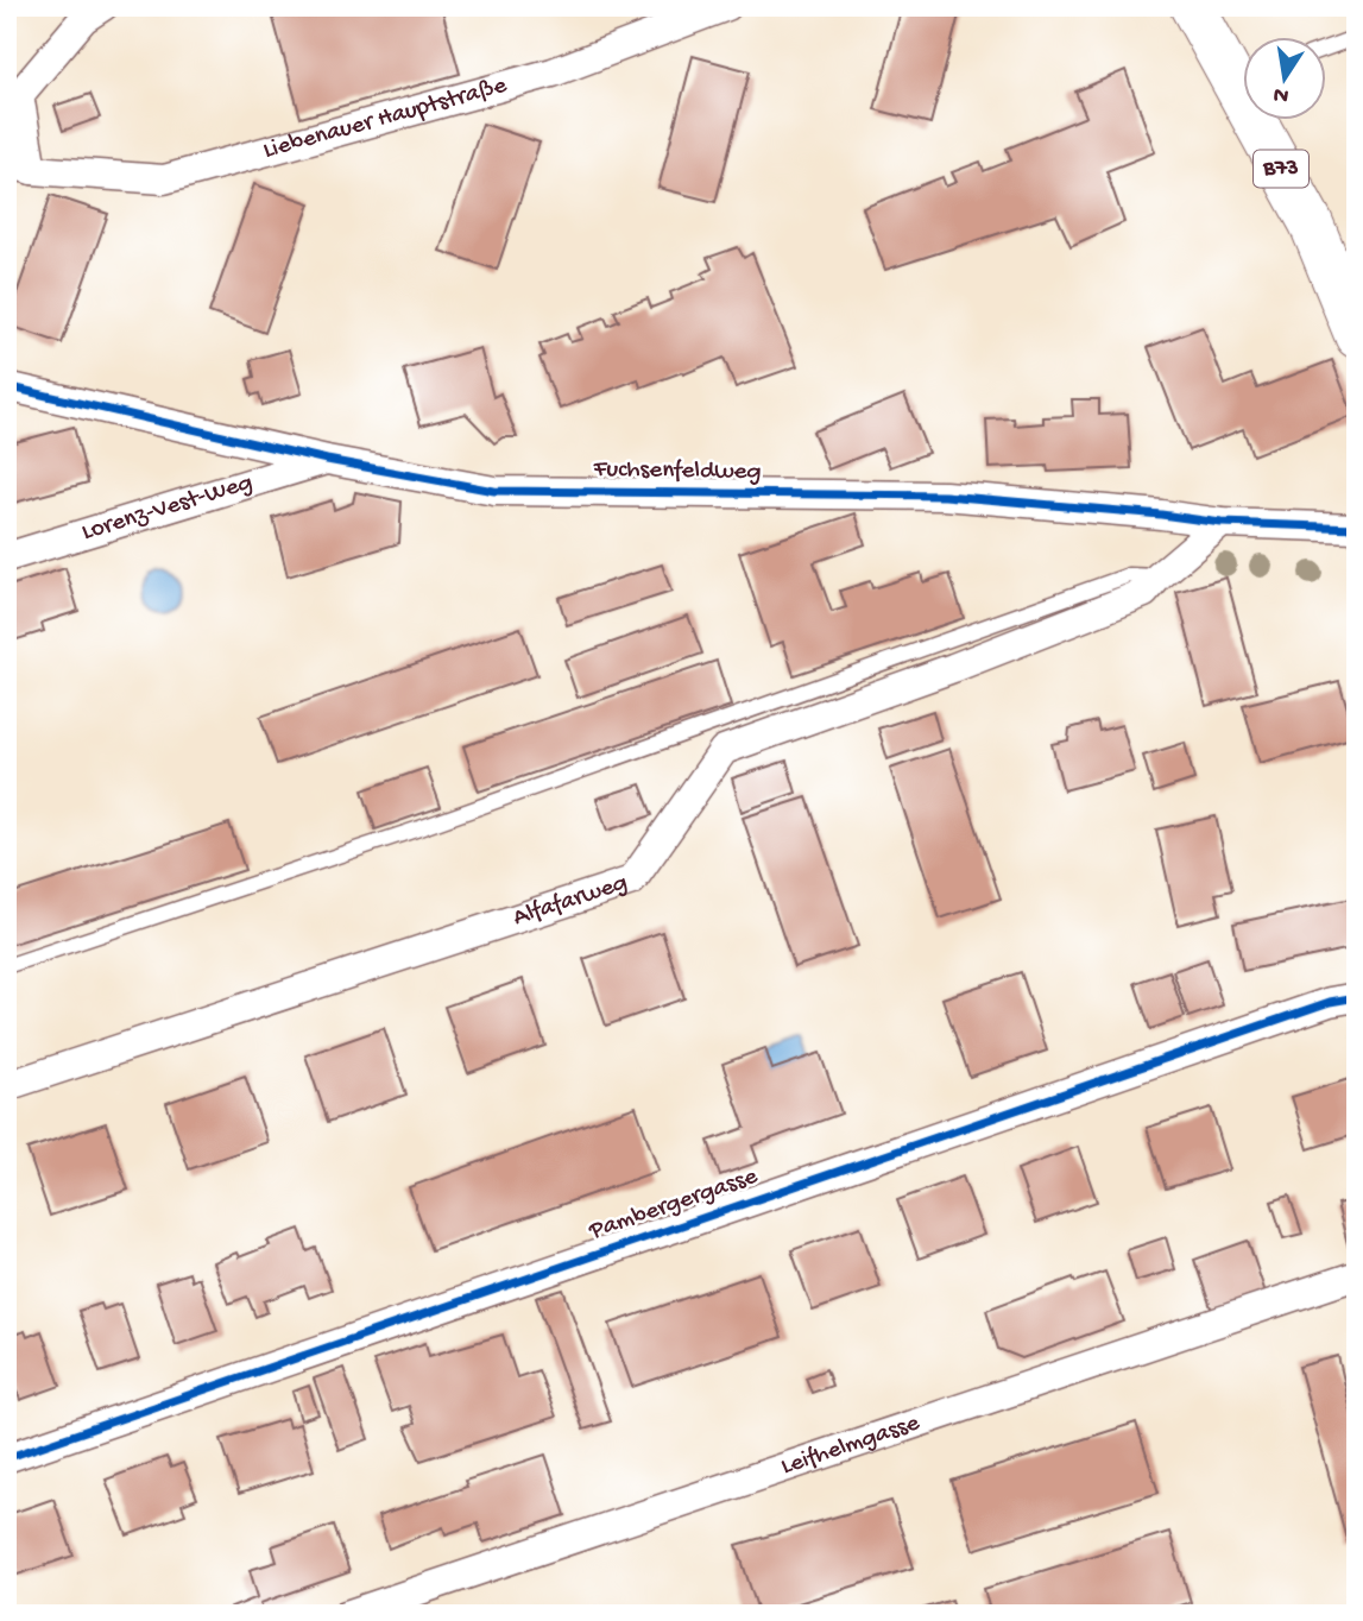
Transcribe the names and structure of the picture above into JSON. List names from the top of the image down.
{
  "streets": {
    "main road": ["B73"],
    "street": [
      "Liebenauer Hauptstraße",
      "Fuchsenfeldweg",
      "Lorenz-Vest-Weg",
      "Alfafarweg",
      "Pambergergasse",
      "Leifhelmgasse"
    ]
  },
  "crossings": [
    ["Fuchsenfeldweg", "Lorenz-Vest-Weg"],
    ["Fuchsenfeldweg", "Alfafarweg"]
  ],
  "north": "bottom"
}
